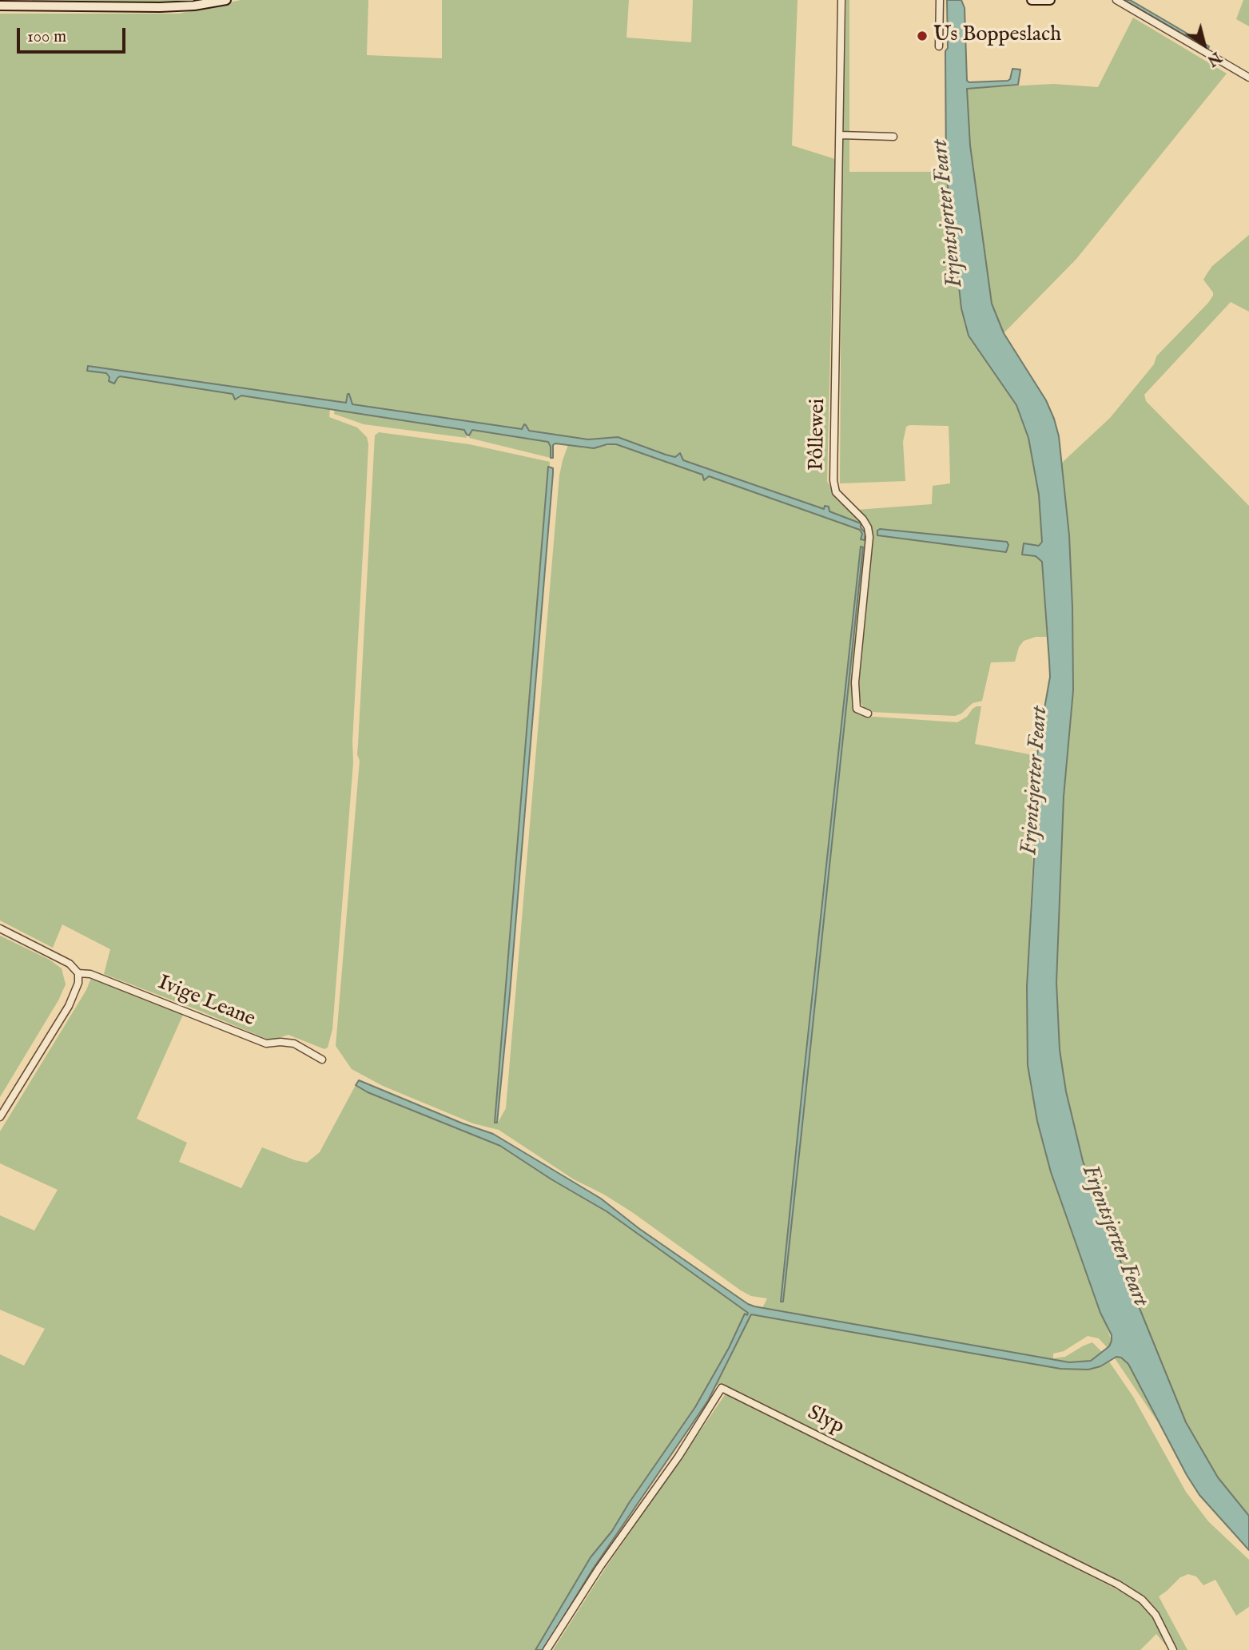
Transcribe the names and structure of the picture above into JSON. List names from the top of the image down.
{
  "streets": {
    "street": ["Pôllewei", "Ivige Leane", "Slyp"]
  },
  "water": ["Frjentsjerter Feart"],
  "places": ["Us Boppeslach"],
  "scale_bar": "100 m",
  "north": "bottom right"
}
